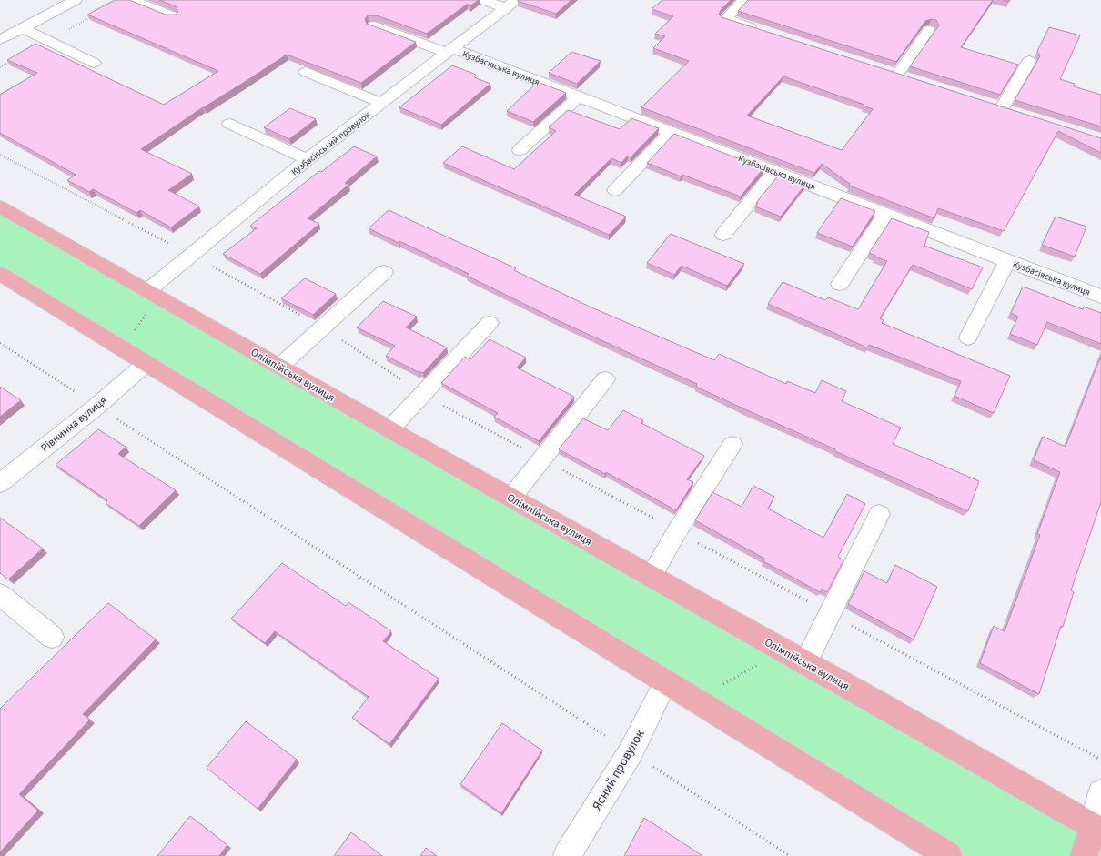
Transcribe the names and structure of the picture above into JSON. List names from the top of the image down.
{
  "streets": {
    "main road": ["Олімпійська вулиця"],
    "street": [
      "Кузбасівська вулиця",
      "Кузбасівський провулок",
      "Рівнинна вулиця",
      "Ясний провулок"
    ]
  },
  "crossings": [
    ["Кузбасівська вулиця", "Кузбасівський провулок"],
    ["Кузбасівський провулок", "Олімпійська вулиця"]
  ]
}
